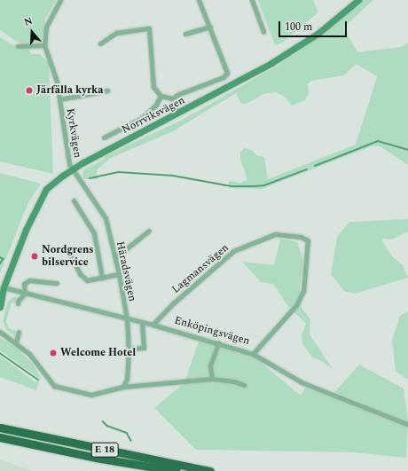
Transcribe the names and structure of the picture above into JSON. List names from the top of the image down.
{
  "streets": {
    "highway": ["E 18"],
    "street": [
      "Norrviksvägen",
      "Kyrkvägen",
      "Lagmansvägen",
      "Häradsvägen",
      "Enköpingsvägen"
    ]
  },
  "crossings": [
    ["Norrviksvägen", "Kyrkvägen"],
    ["Norrviksvägen", "Häradsvägen"],
    ["Norrviksvägen", "Enköpingsvägen"],
    ["Kyrkvägen", "Häradsvägen"],
    ["Lagmansvägen", "Enköpingsvägen"],
    ["Häradsvägen", "Enköpingsvägen"]
  ],
  "places": ["Järfälla kyrka", "Nordgrens bilservice", "Welcome Hotel"],
  "scale_bar": "100 m",
  "north": "top"
}
